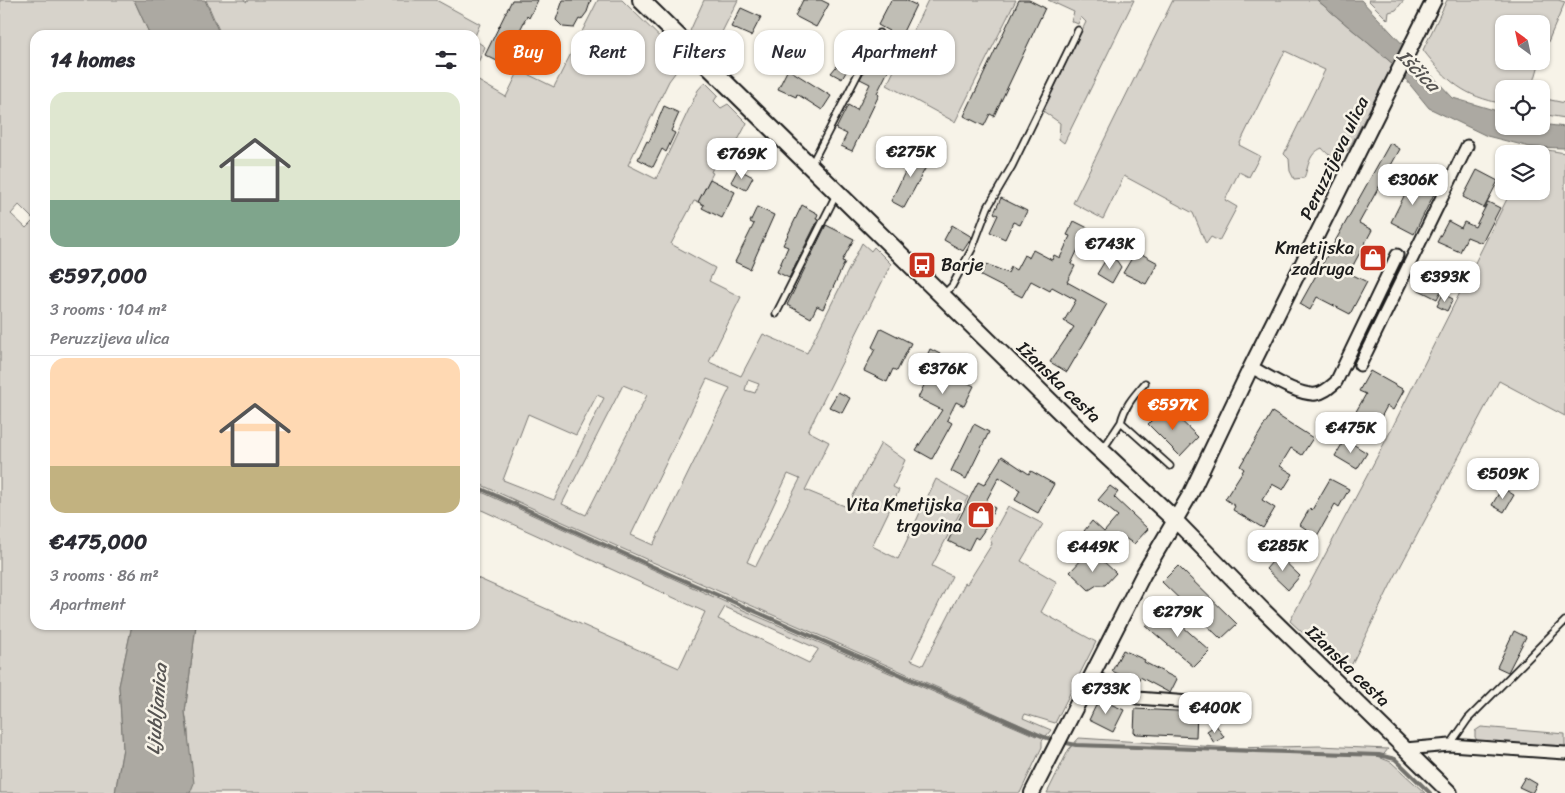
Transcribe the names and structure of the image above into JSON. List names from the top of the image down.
{
  "streets": {
    "main road": ["Ižanska cesta"],
    "street": ["Peruzzijeva ulica"]
  },
  "crossings": [
    ["Peruzzijeva ulica", "Ižanska cesta"]
  ],
  "water": ["Iščica", "Ljubljanica"],
  "places": {
    "shop": ["Kmetijska zadruga", "Vita Kmetijska trgovina"],
    "bus stop": ["Barje"]
  },
  "north": "top left",
  "page": {
    "chip": [
      "Buy",
      "Rent",
      "Filters",
      "New",
      "Apartment"
    ],
    "heading": "14 homes",
    "list": [
      {
        "name": "€597,000",
        "note": "3 rooms · 104 m² · Peruzzijeva ulica"
      },
      {
        "name": "€475,000",
        "note": "3 rooms · 86 m² · Apartment"
      }
    ],
    "price": [
      "€275K",
      "€769K",
      "€306K",
      "€743K",
      "€393K",
      "€376K",
      "€597K",
      "€475K",
      "€509K",
      "€285K",
      "€449K",
      "€279K",
      "€733K",
      "€400K"
    ]
  }
}
